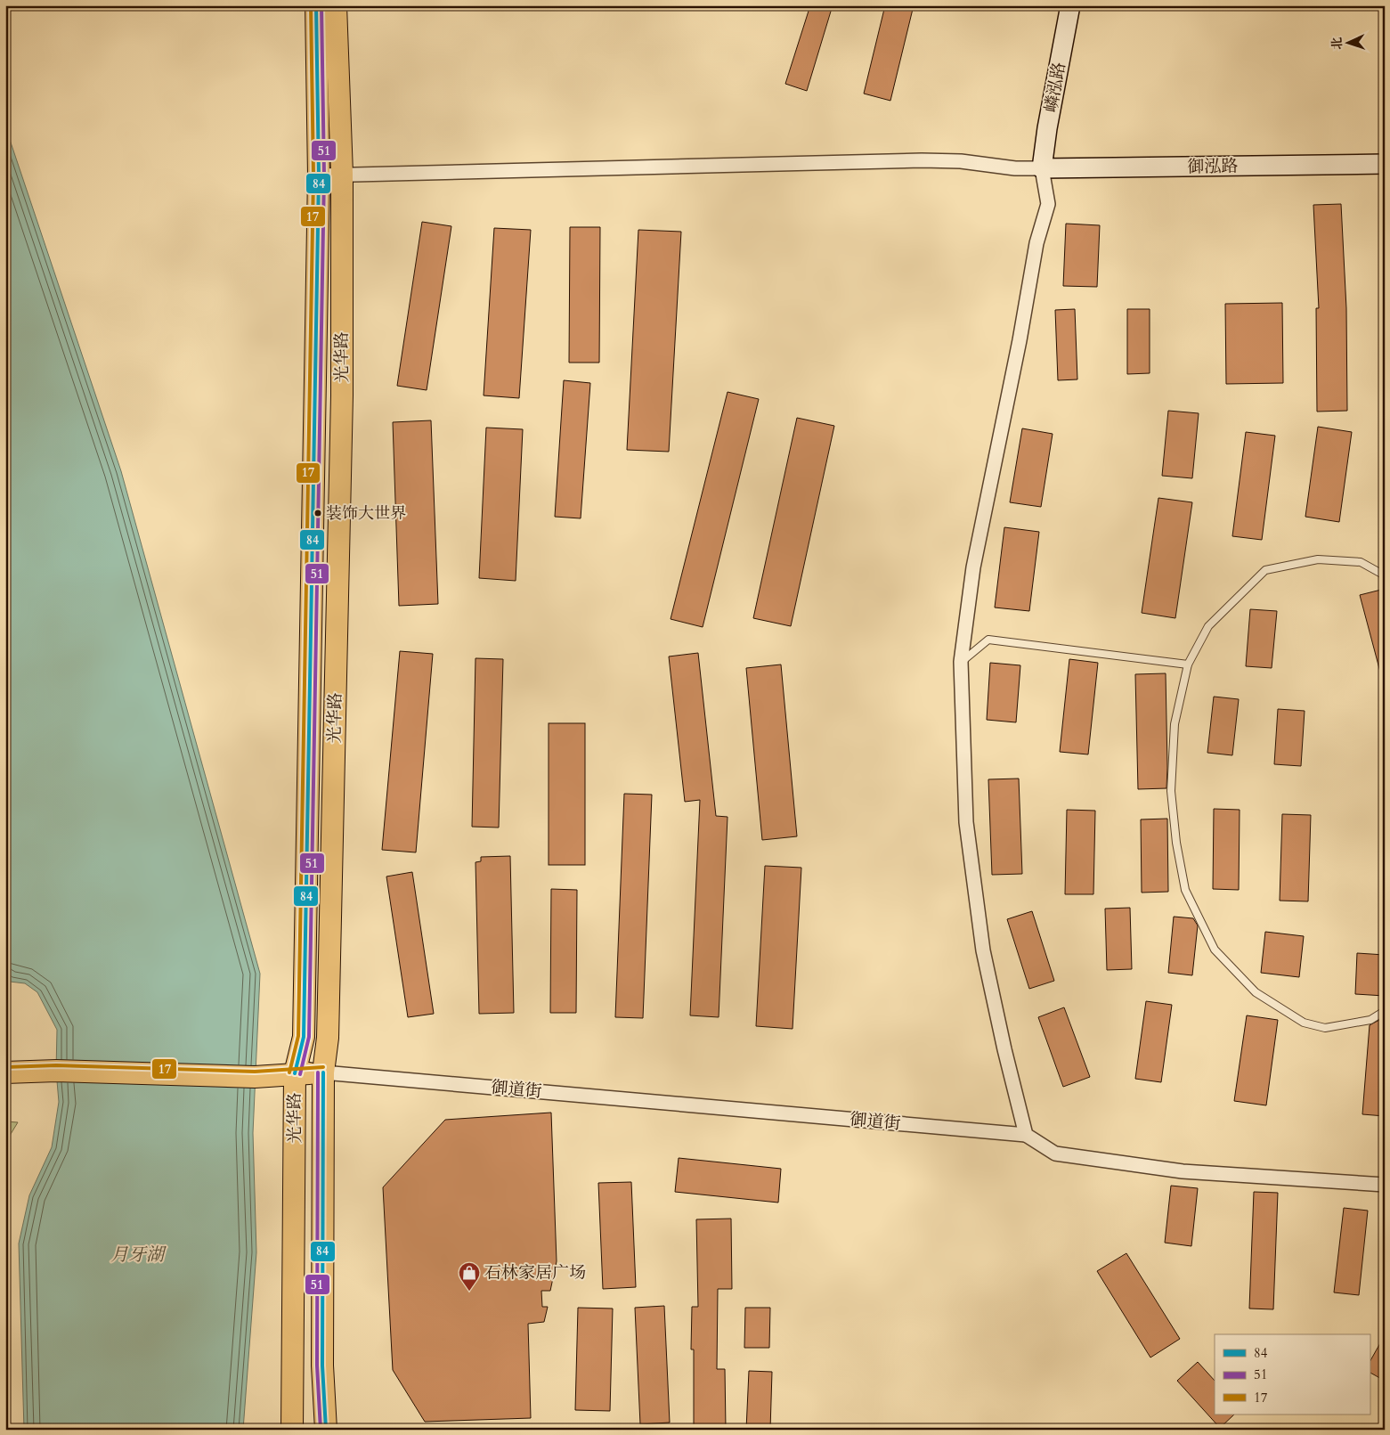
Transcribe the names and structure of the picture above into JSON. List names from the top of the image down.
{
  "streets": {
    "main road": ["光华路"],
    "street": ["嶙泓路", "御泓路", "御道街"]
  },
  "crossings": [
    ["嶙泓路", "御泓路"],
    ["光华路", "御道街"]
  ],
  "water": ["月牙湖"],
  "places": {
    "other": ["装饰大世界"],
    "shop": ["石林家居广场"]
  },
  "lines": ["transit line 84", "transit line 51", "transit line 17"],
  "legend": ["84", "51", "17"],
  "north": "left"
}
